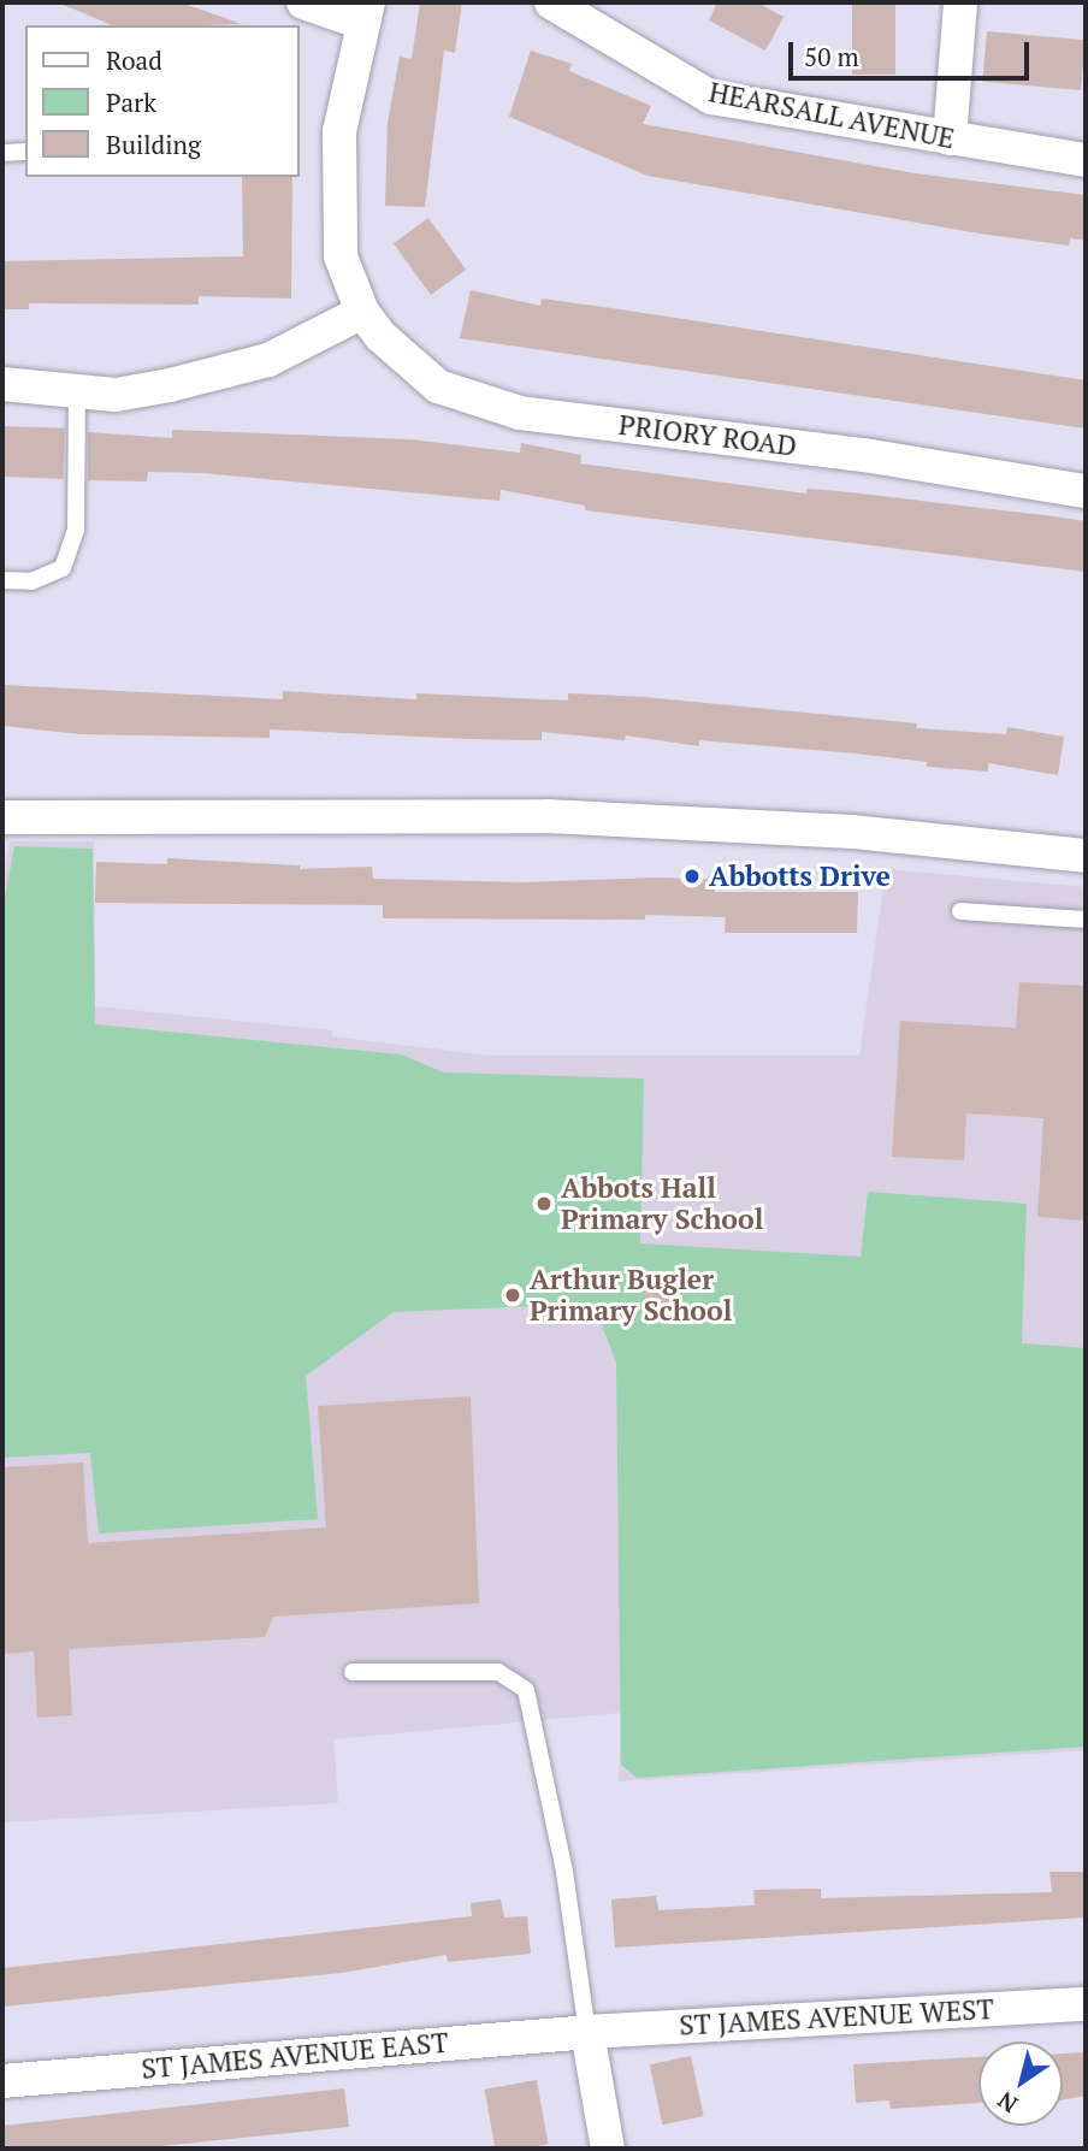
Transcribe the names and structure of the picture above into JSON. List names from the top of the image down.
{
  "streets": {
    "street": [
      "HEARSALL AVENUE",
      "PRIORY ROAD",
      "ST JAMES AVENUE WEST",
      "ST JAMES AVENUE EAST"
    ]
  },
  "crossings": [
    ["ST JAMES AVENUE WEST", "ST JAMES AVENUE EAST"]
  ],
  "places": ["Abbotts Drive", "Abbots Hall Primary School", "Arthur Bugler Primary School"],
  "legend": ["Road", "Park", "Building"],
  "scale_bar": "50 m",
  "north": "bottom left"
}
